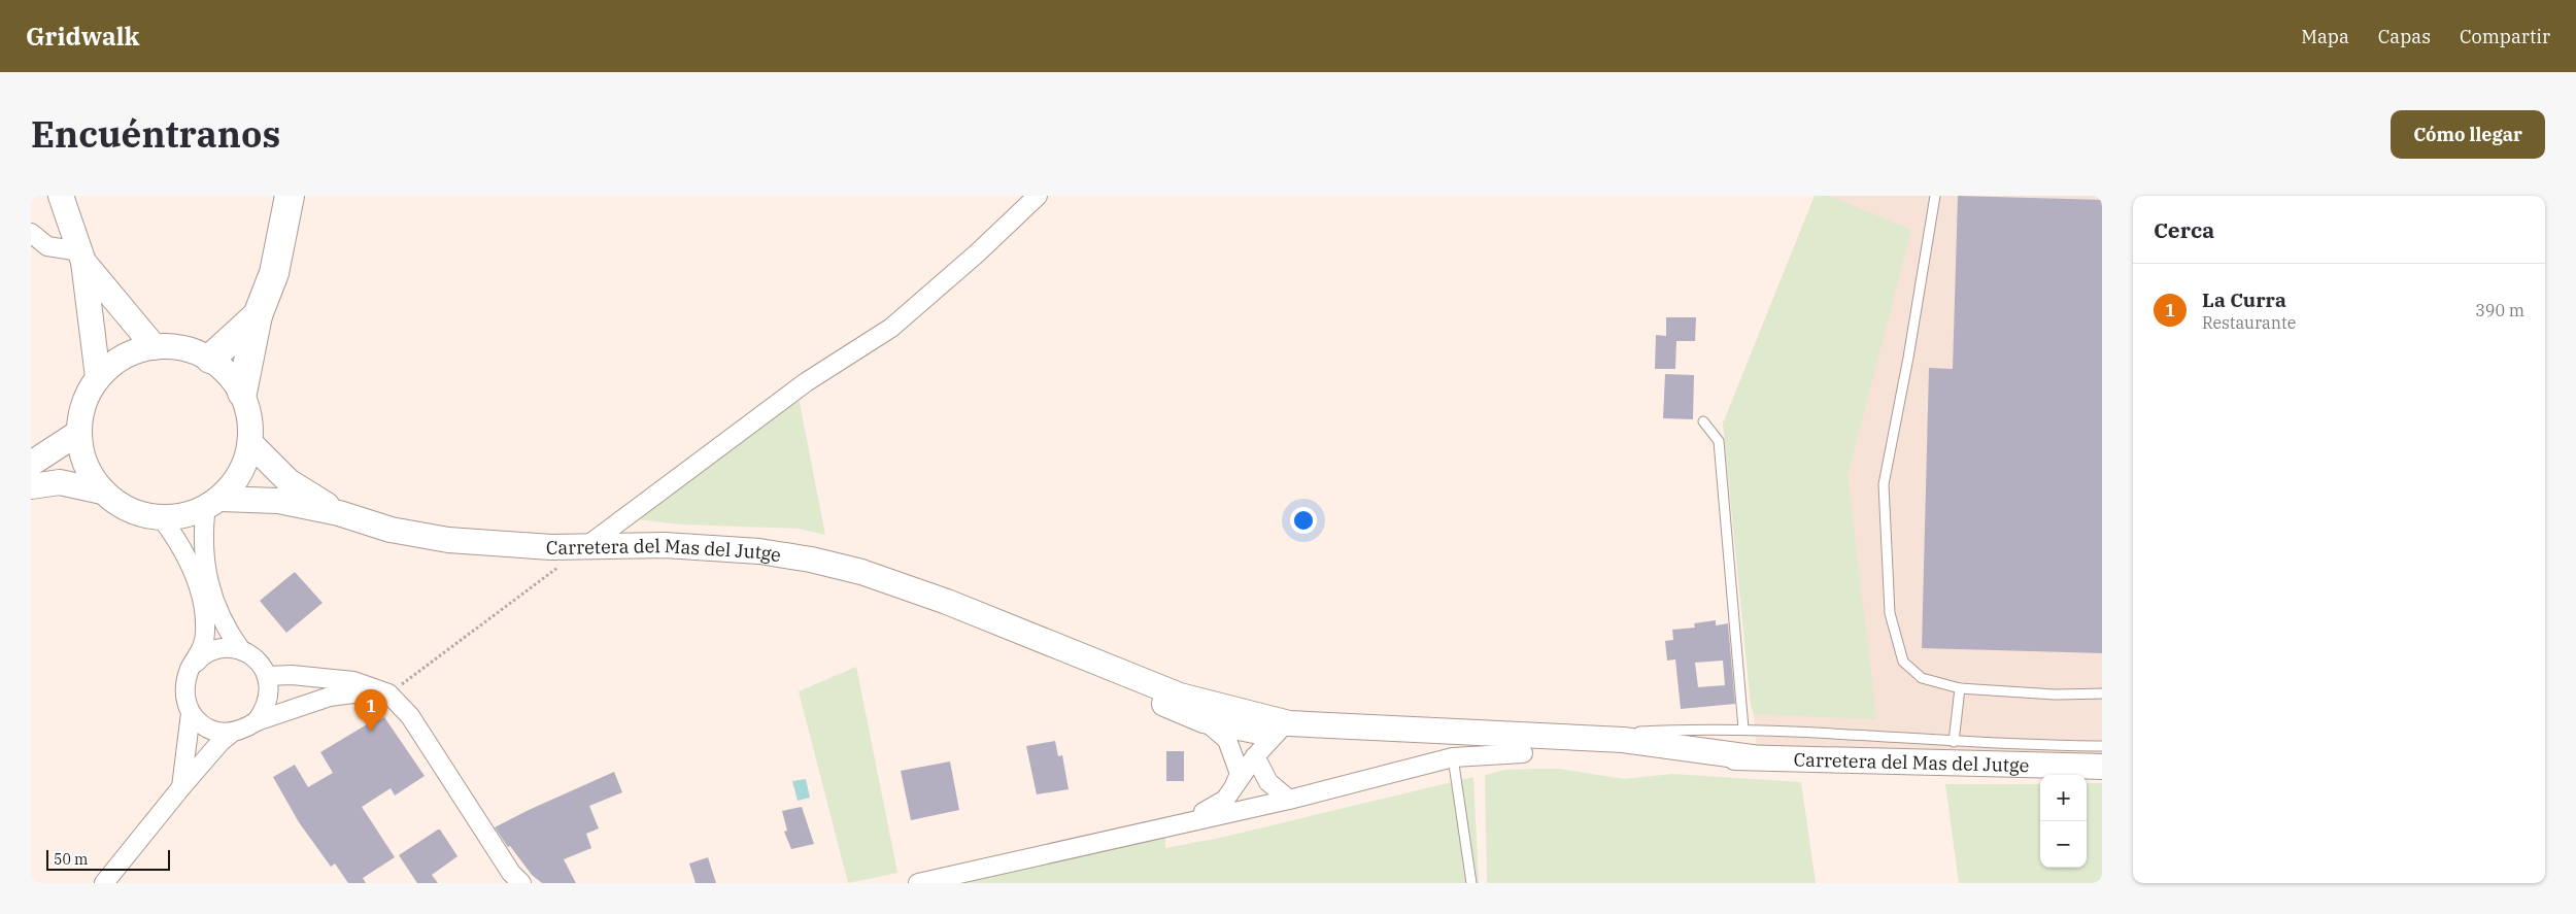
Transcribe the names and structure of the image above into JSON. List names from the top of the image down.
{
  "streets": {
    "street": ["Carretera del Mas del Jutge"]
  },
  "scale_bar": "50 m",
  "page": {
    "header": "Gridwalk",
    "nav": ["Mapa", "Capas", "Compartir"],
    "title": "Encuéntranos",
    "buttons": "Cómo llegar",
    "heading": "Cerca",
    "list": [
      {
        "mark": "1",
        "name": "La Curra",
        "note": "Restaurante",
        "value": "390 m"
      }
    ],
    "pins": "1",
    "map_buttons": ["+", "−"],
    "scale": "50 m"
  }
}
